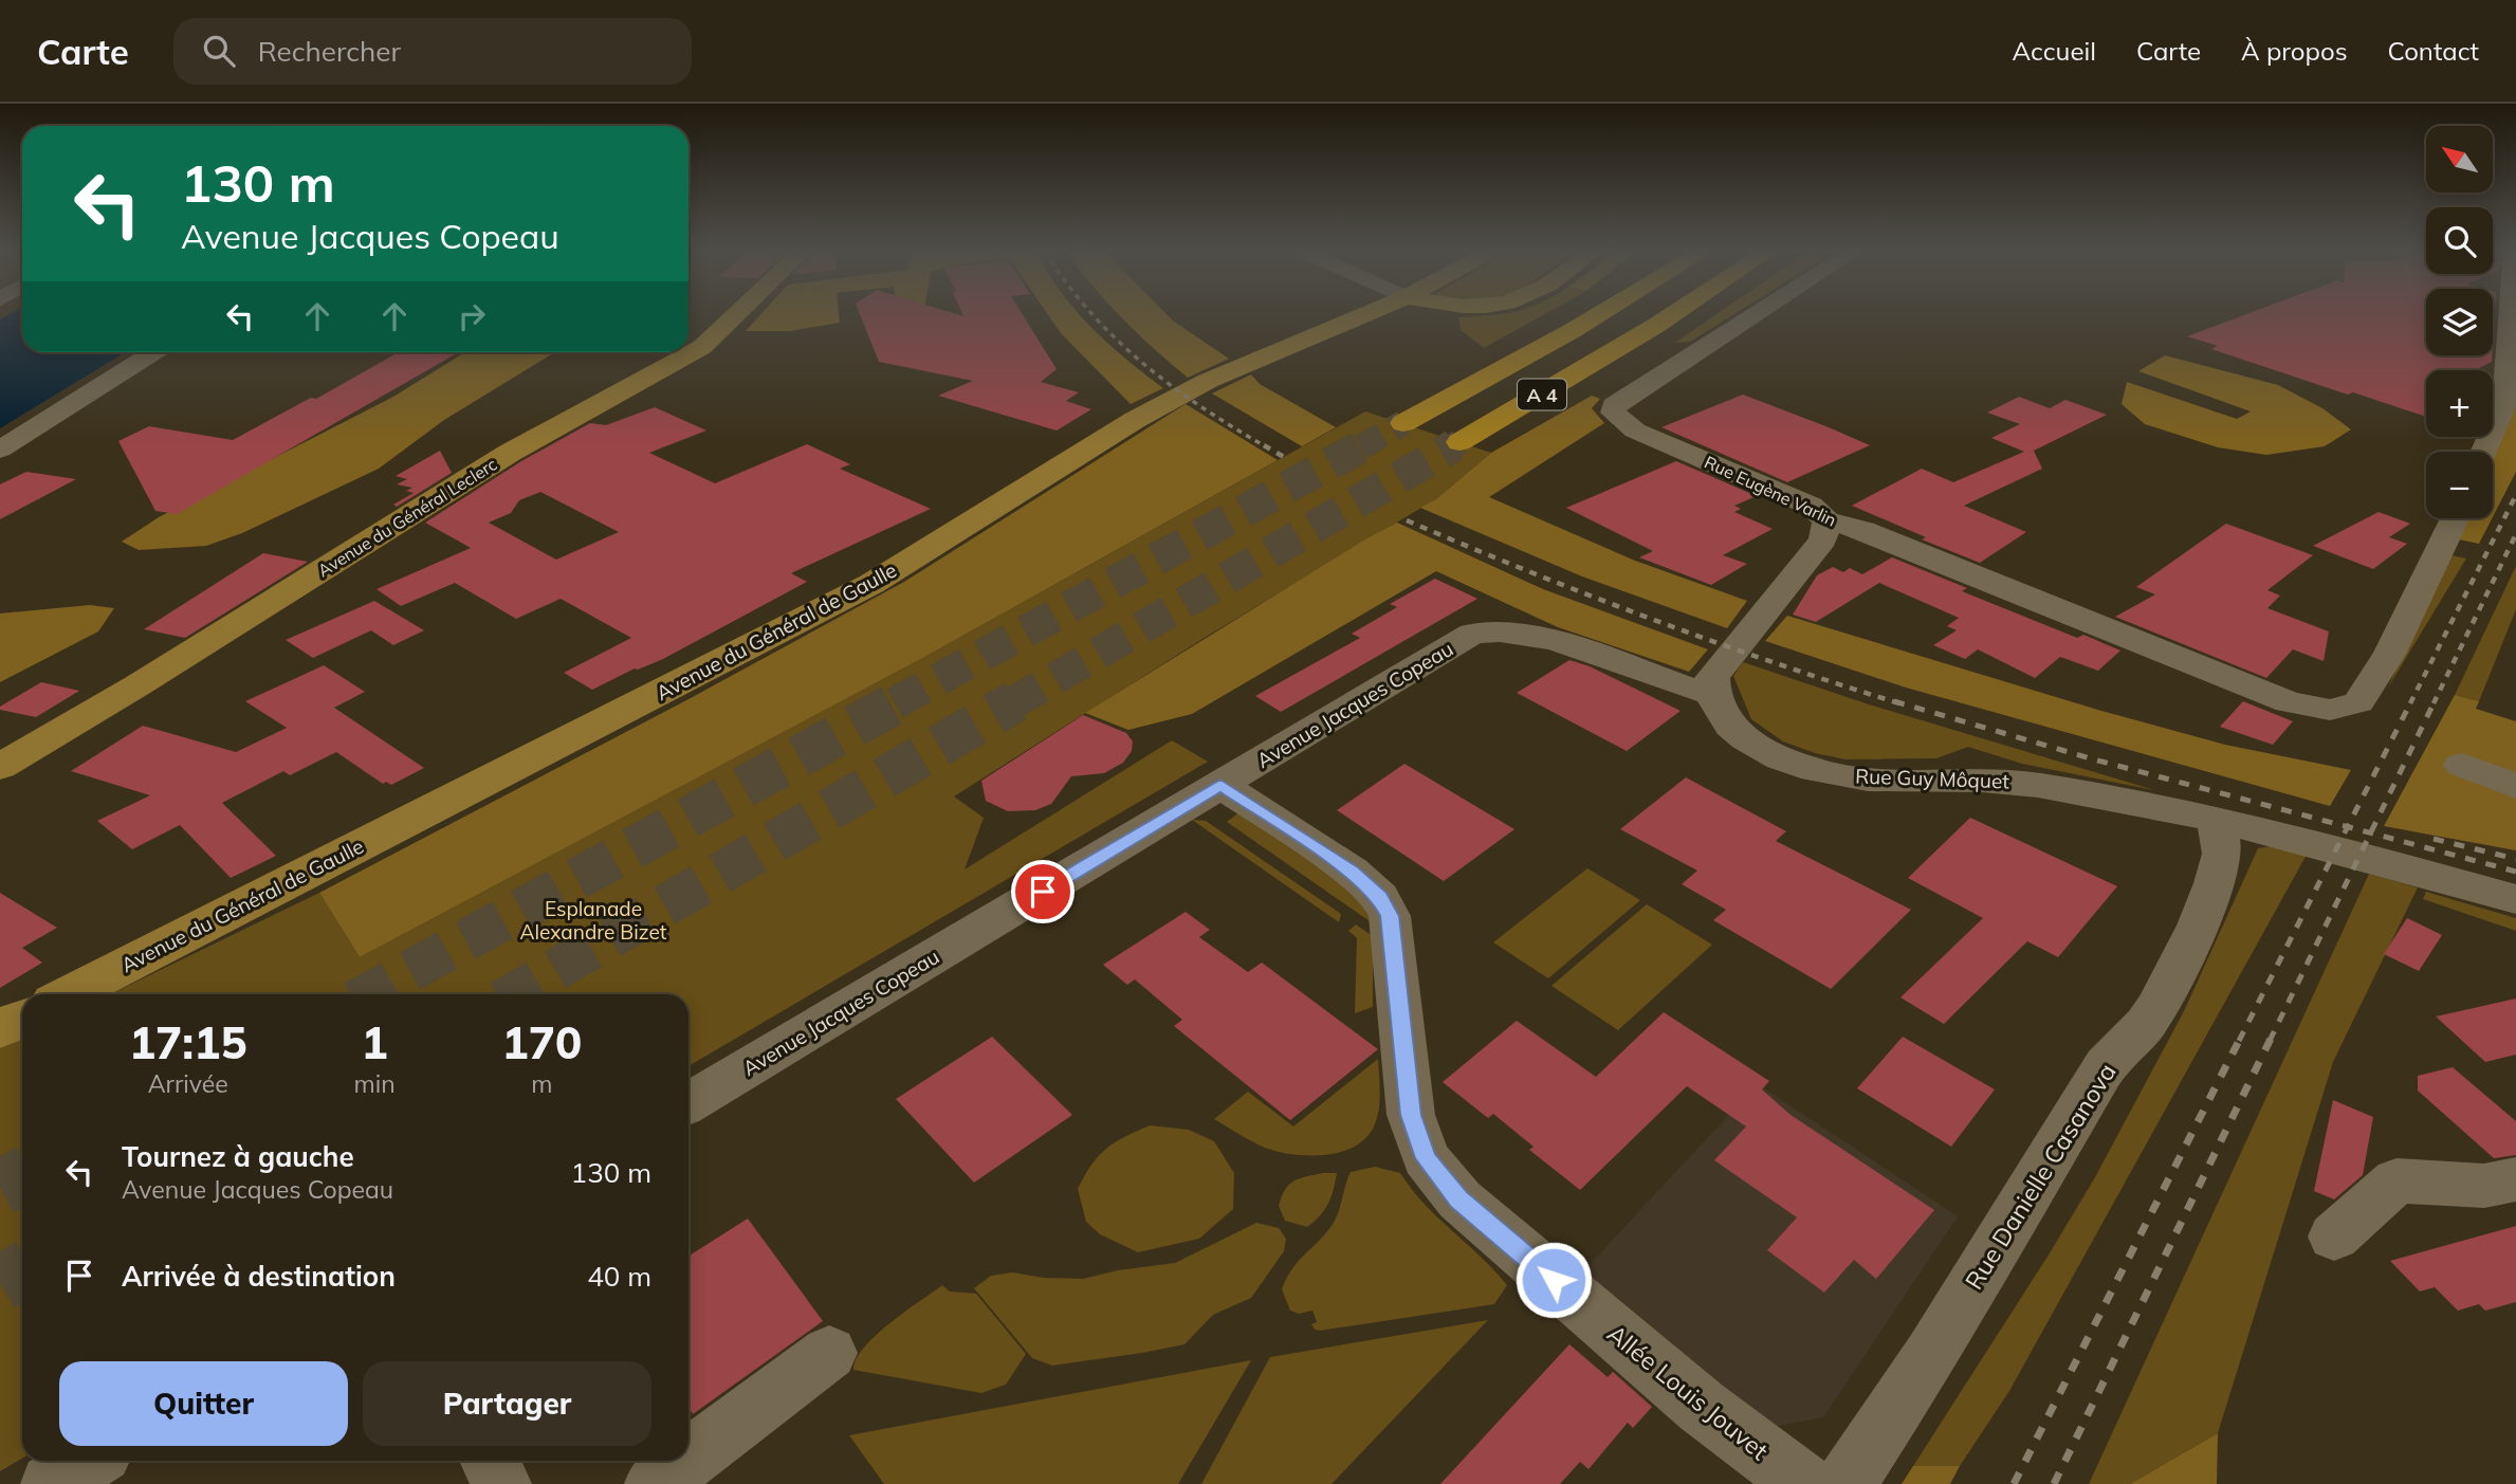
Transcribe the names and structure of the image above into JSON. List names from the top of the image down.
{
  "streets": {
    "highway": ["A 4"],
    "main road": ["Avenue du Général Leclerc", "Avenue du Général de Gaulle"],
    "street": [
      "Rue Eugène Varlin",
      "Avenue Jacques Copeau",
      "Rue Guy Môquet",
      "Rue Danielle Casanova",
      "Allée Louis Jouvet"
    ]
  },
  "crossings": [
    ["Avenue Jacques Copeau", "Rue Guy Môquet"],
    ["Avenue Jacques Copeau", "Allée Louis Jouvet"],
    ["Rue Guy Môquet", "Rue Danielle Casanova"]
  ],
  "parks": ["Esplanade Alexandre Bizet"],
  "north": "top left",
  "page": {
    "header": "Carte",
    "search": "Rechercher",
    "nav": [
      "Accueil",
      "Carte",
      "À propos",
      "Contact"
    ],
    "map_buttons": ["+", "−"],
    "turn": ["130 m", "Avenue Jacques Copeau"],
    "eta": [
      "17:15",
      "Arrivée",
      "1",
      "min",
      "170",
      "m"
    ],
    "list": [
      {
        "name": "Tournez à gauche",
        "note": "Avenue Jacques Copeau",
        "value": "130 m"
      },
      {
        "name": "Arrivée à destination",
        "value": "40 m"
      }
    ],
    "buttons": ["Quitter", "Partager"]
  }
}
